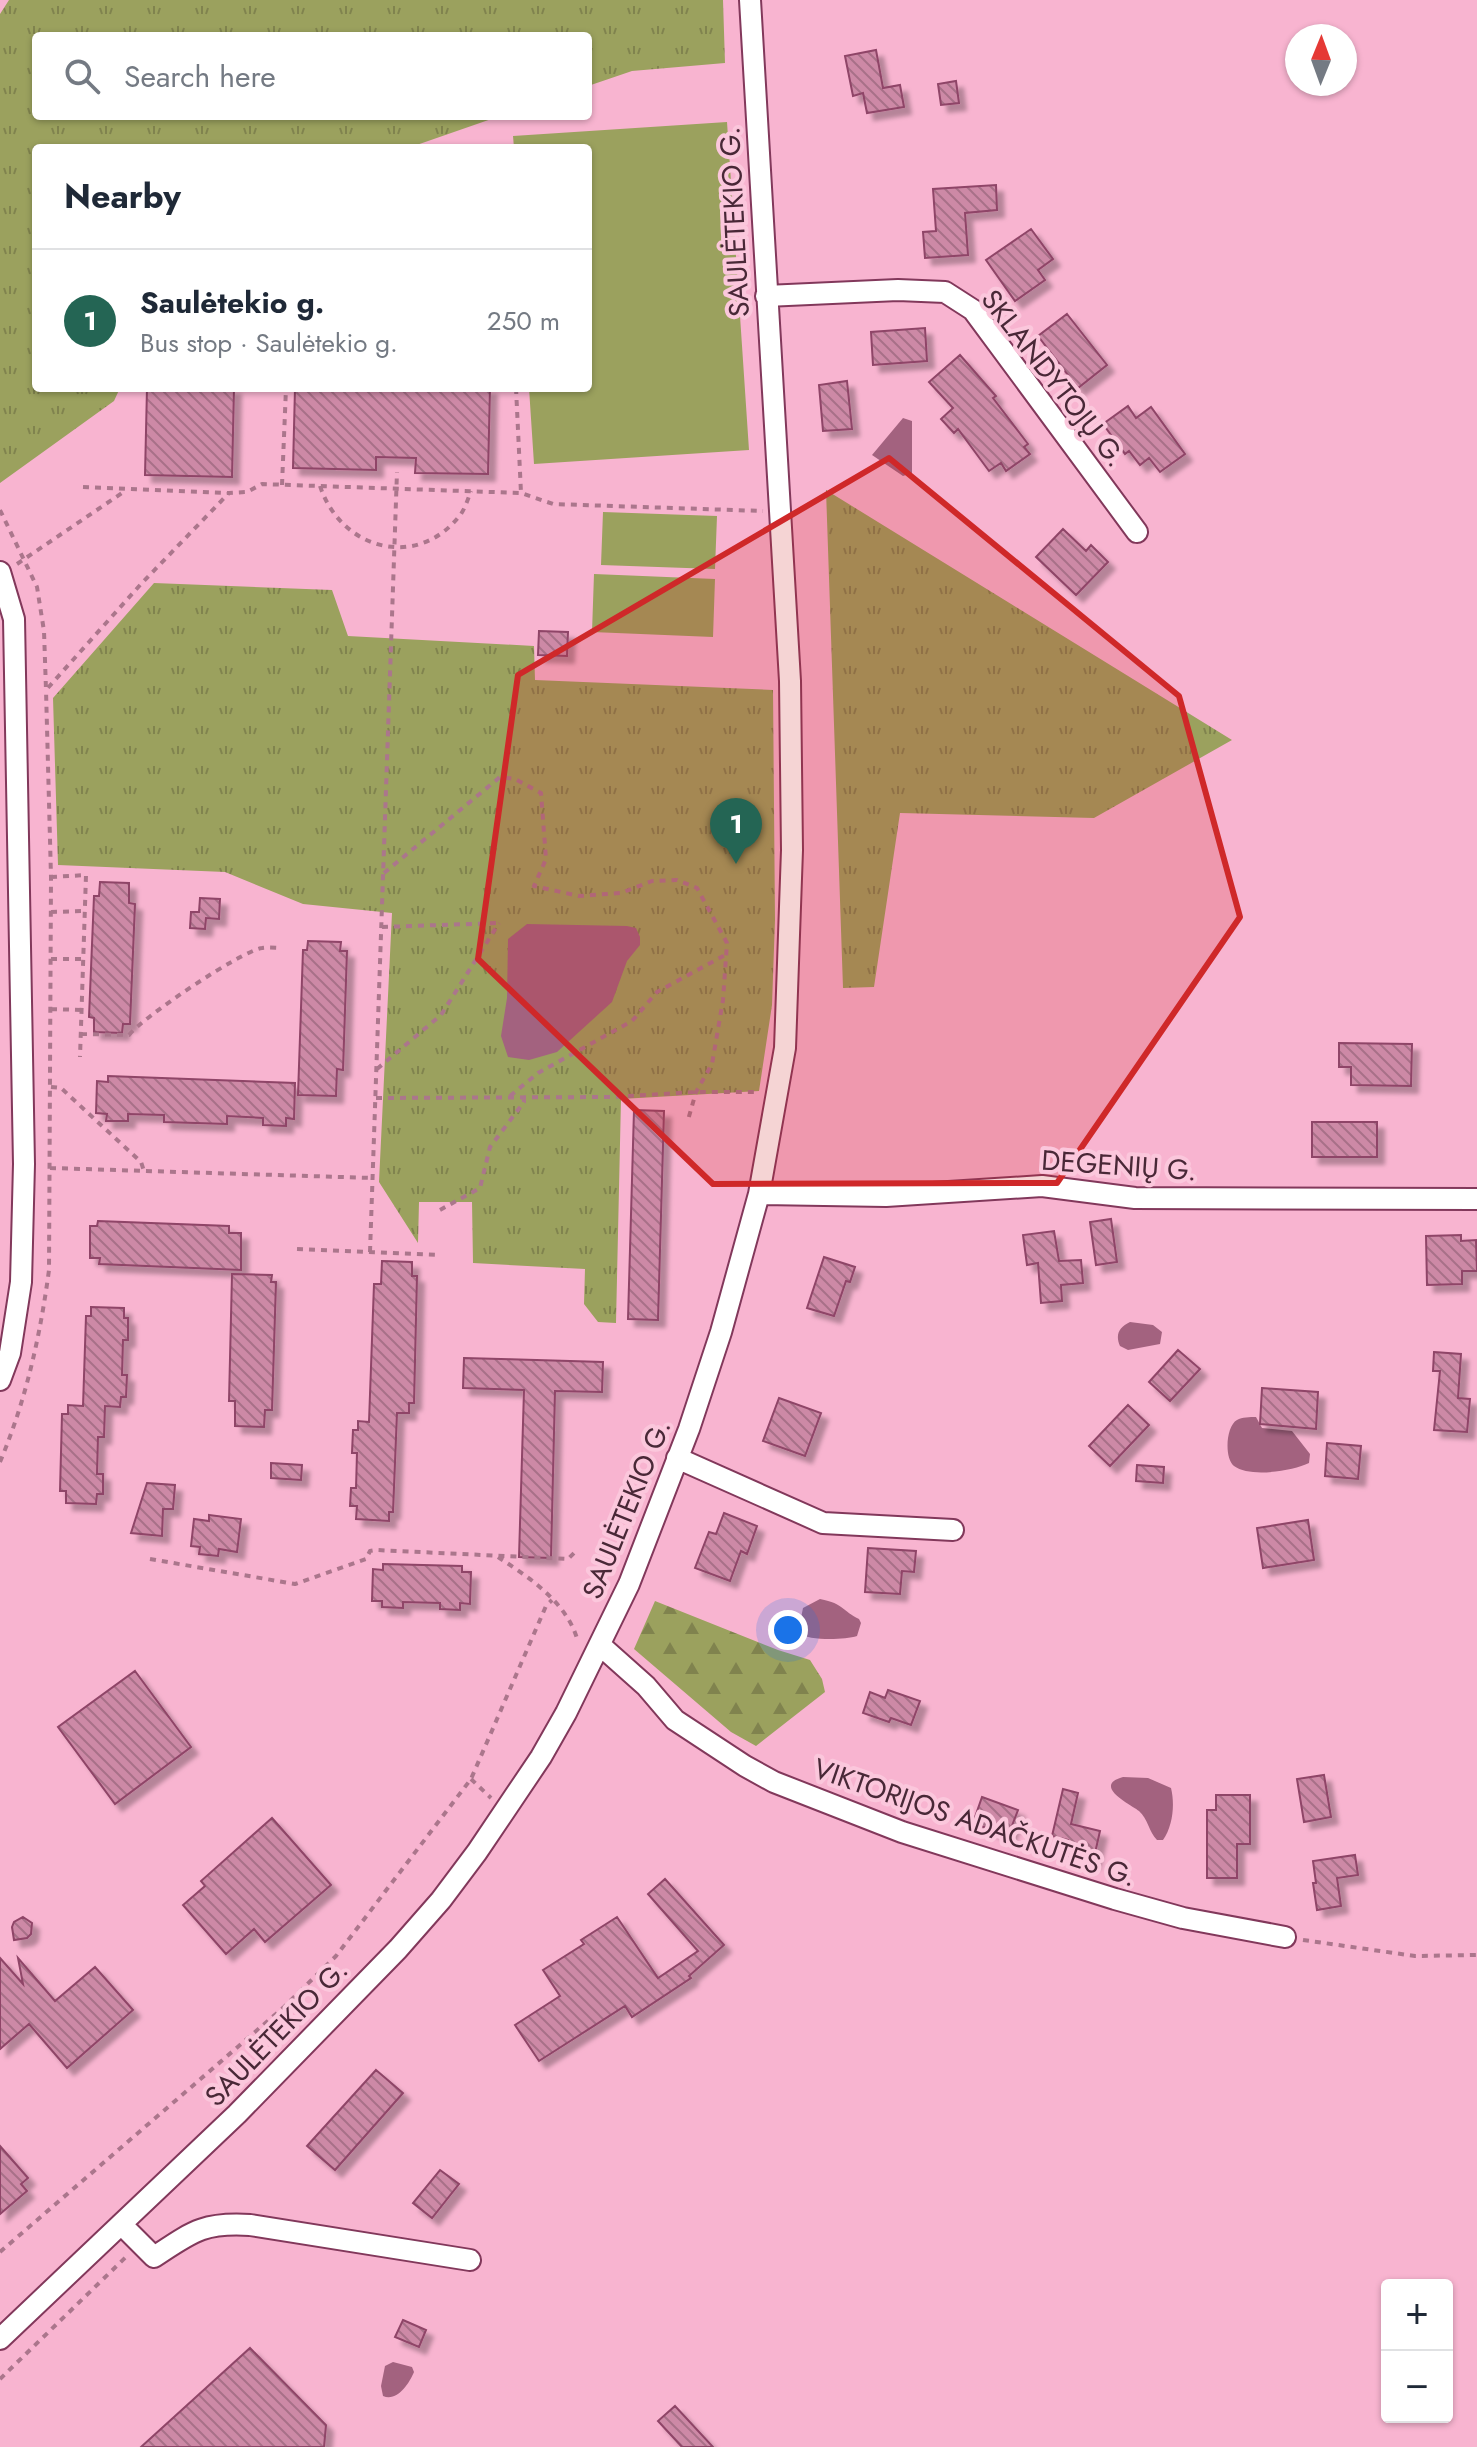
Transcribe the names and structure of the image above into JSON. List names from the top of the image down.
{
  "streets": {
    "street": [
      "SAULĖTEKIO G.",
      "SKLANDYTOJŲ G.",
      "DEGENIŲ G.",
      "VIKTORIJOS ADAČKUTĖS G."
    ]
  },
  "crossings": [
    ["SAULĖTEKIO G.", "SKLANDYTOJŲ G."],
    ["SAULĖTEKIO G.", "DEGENIŲ G."],
    ["SAULĖTEKIO G.", "VIKTORIJOS ADAČKUTĖS G."]
  ],
  "north": "top",
  "page": {
    "search": "Search here",
    "heading": "Nearby",
    "list": [
      {
        "mark": "1",
        "name": "Saulėtekio g.",
        "note": "Bus stop · Saulėtekio g.",
        "value": "250 m"
      }
    ],
    "pins": "1",
    "map_buttons": ["+", "−"]
  }
}
